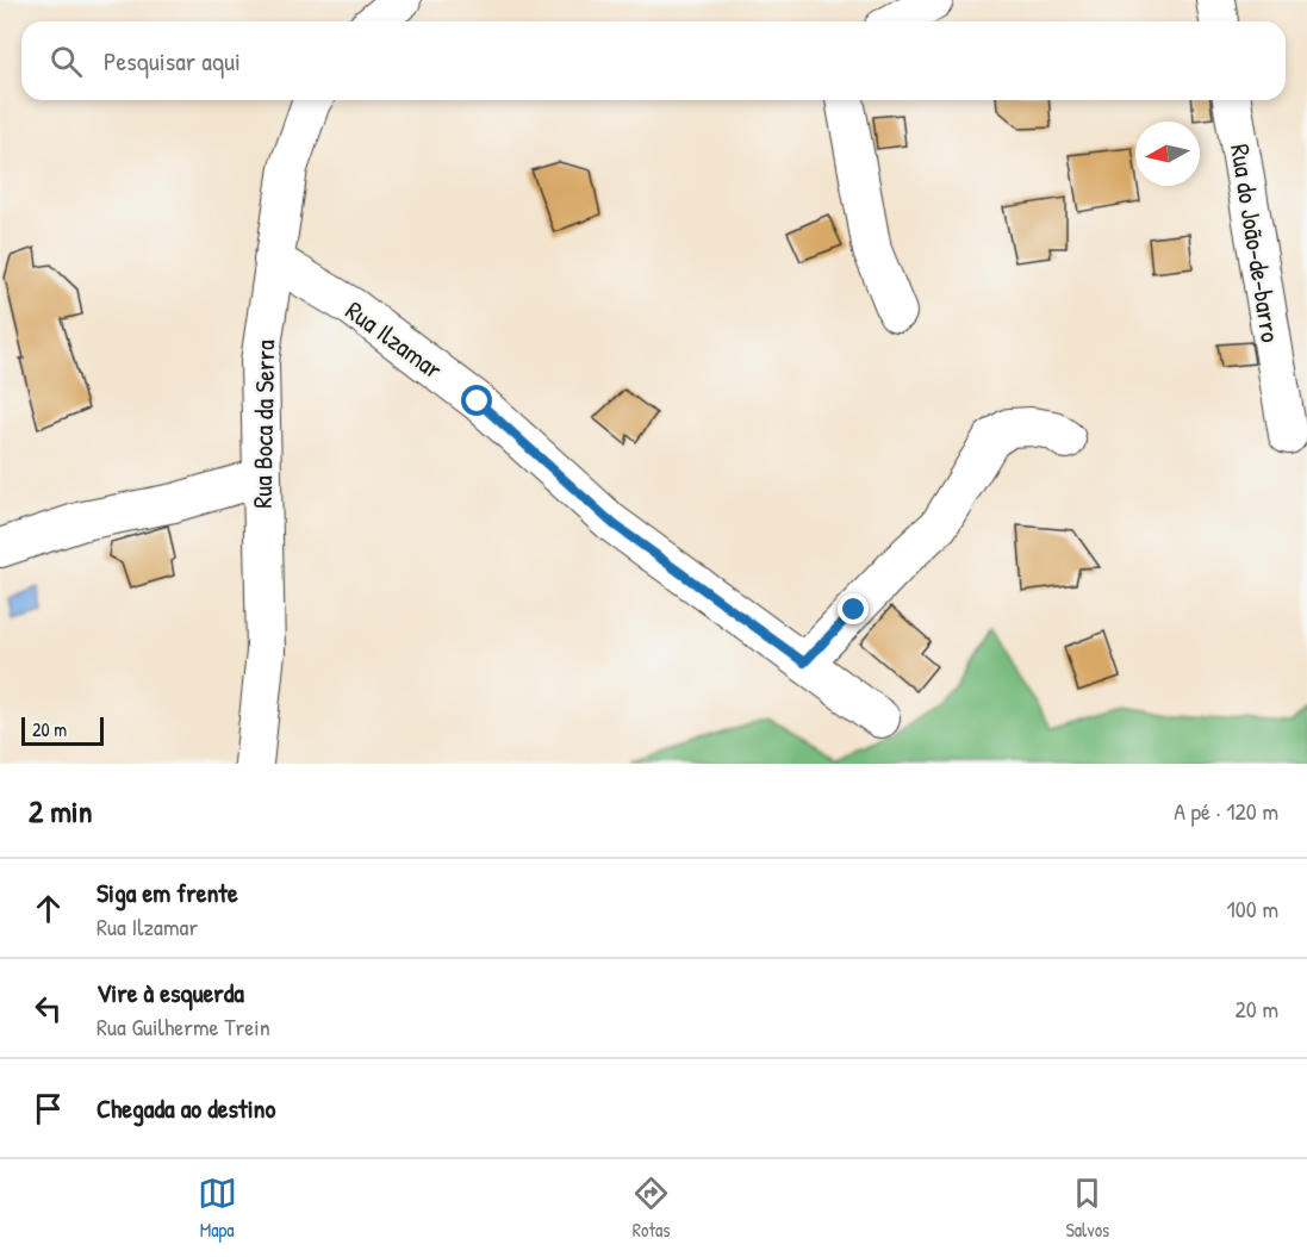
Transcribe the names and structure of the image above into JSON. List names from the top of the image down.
{
  "streets": {
    "street": ["Rua do João-de-barro", "Rua Ilzamar", "Rua Boca da Serra"]
  },
  "crossings": [
    ["Rua Ilzamar", "Rua Boca da Serra"]
  ],
  "scale_bar": "20 m",
  "north": "left",
  "page": {
    "search": "Pesquisar aqui",
    "scale": "20 m",
    "heading": ["2 min", "A pé · 120 m"],
    "list": [
      ["Siga em frente", "Rua Ilzamar", "100 m"],
      ["Vire à esquerda", "Rua Guilherme Trein", "20 m"],
      "Chegada ao destino"
    ],
    "nav": ["Mapa", "Rotas", "Salvos"]
  }
}
